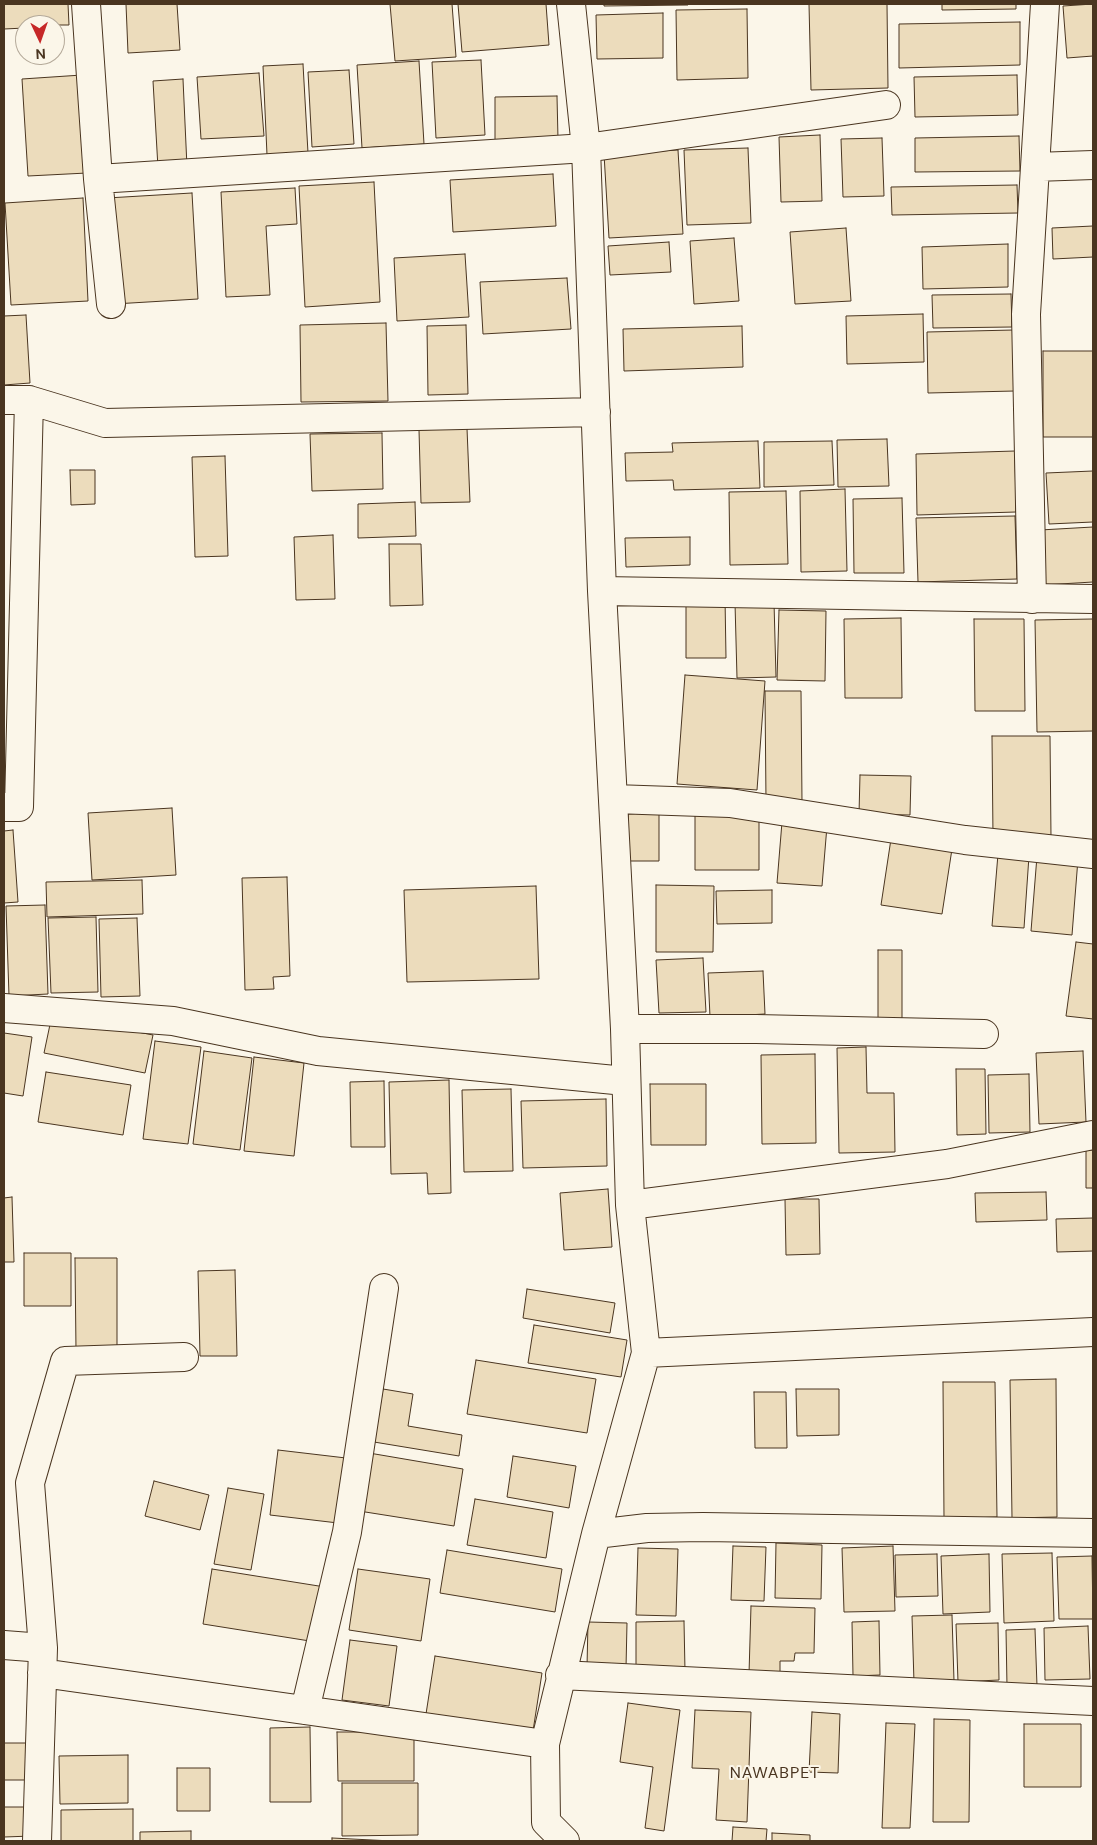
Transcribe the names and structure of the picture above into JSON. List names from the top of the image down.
{
  "districts": ["NAWABPET"],
  "north": "bottom"
}
